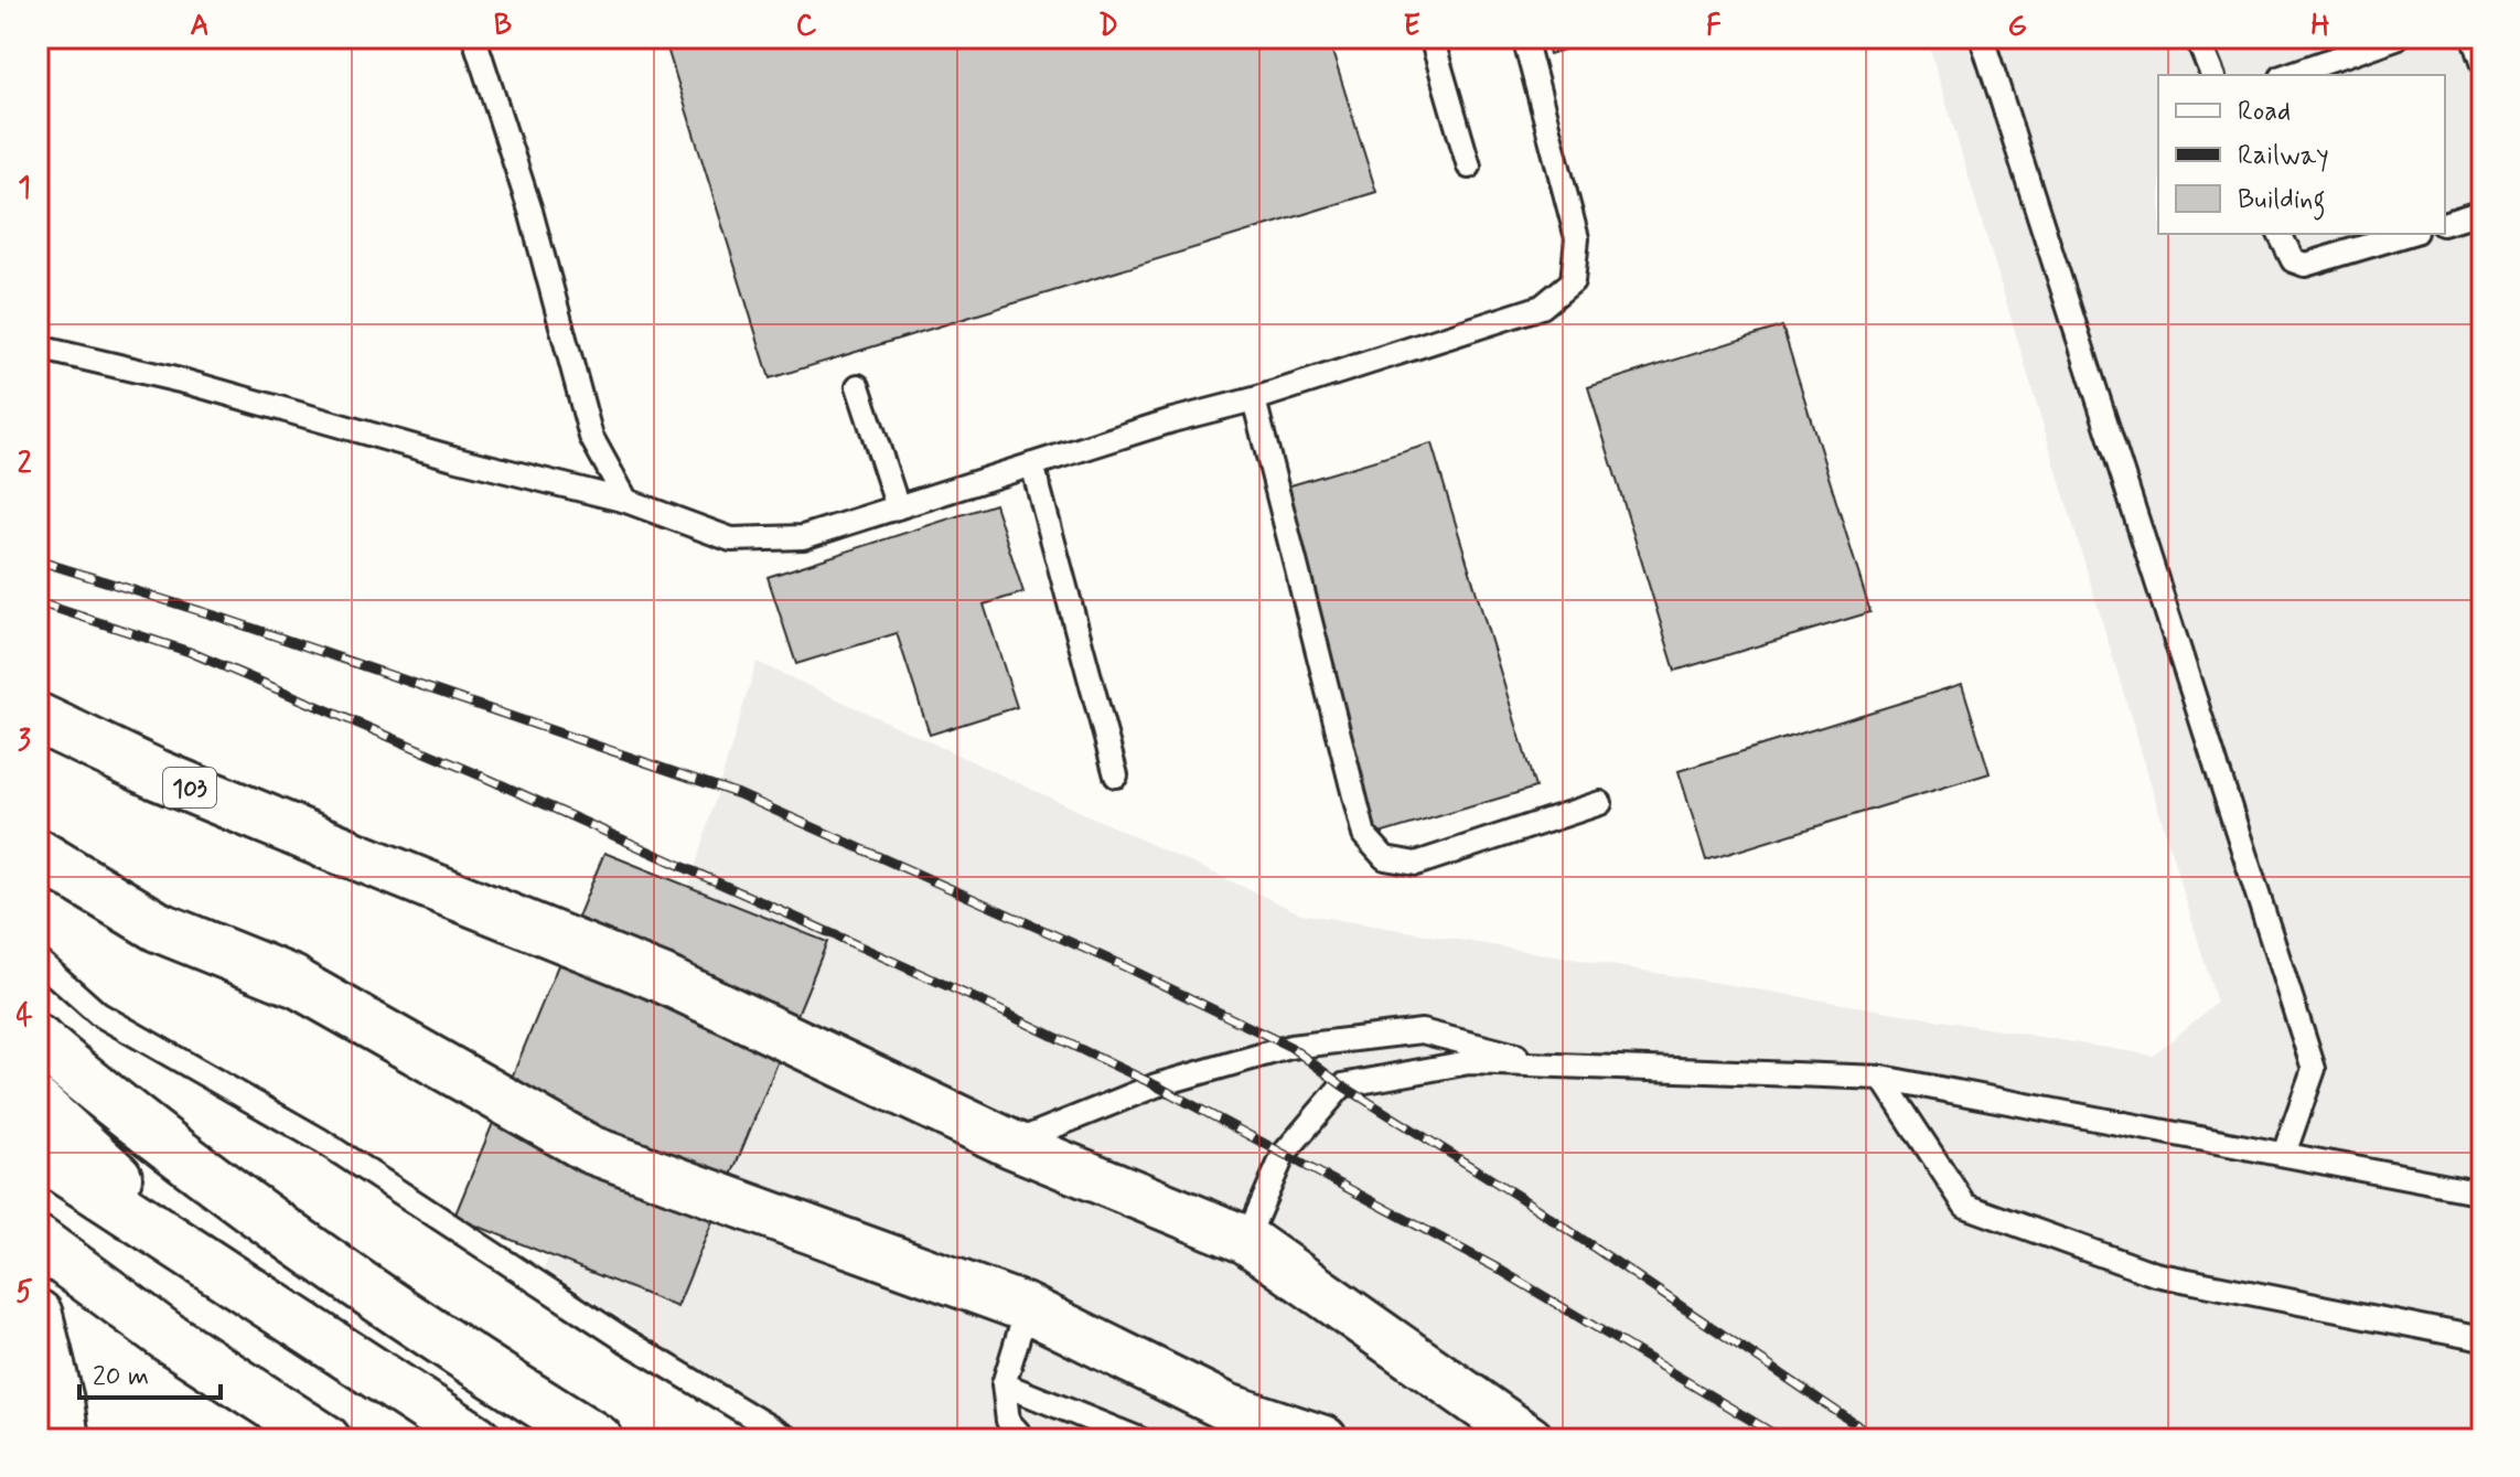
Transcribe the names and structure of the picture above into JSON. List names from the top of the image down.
{
  "streets": {
    "main road": ["103"]
  },
  "legend": ["Road", "Railway", "Building"],
  "scale_bar": "20 m",
  "grid": {
    "columns": [
      "A",
      "B",
      "C",
      "D",
      "E",
      "F",
      "G",
      "H"
    ],
    "rows": [
      "1",
      "2",
      "3",
      "4",
      "5"
    ]
  }
}
